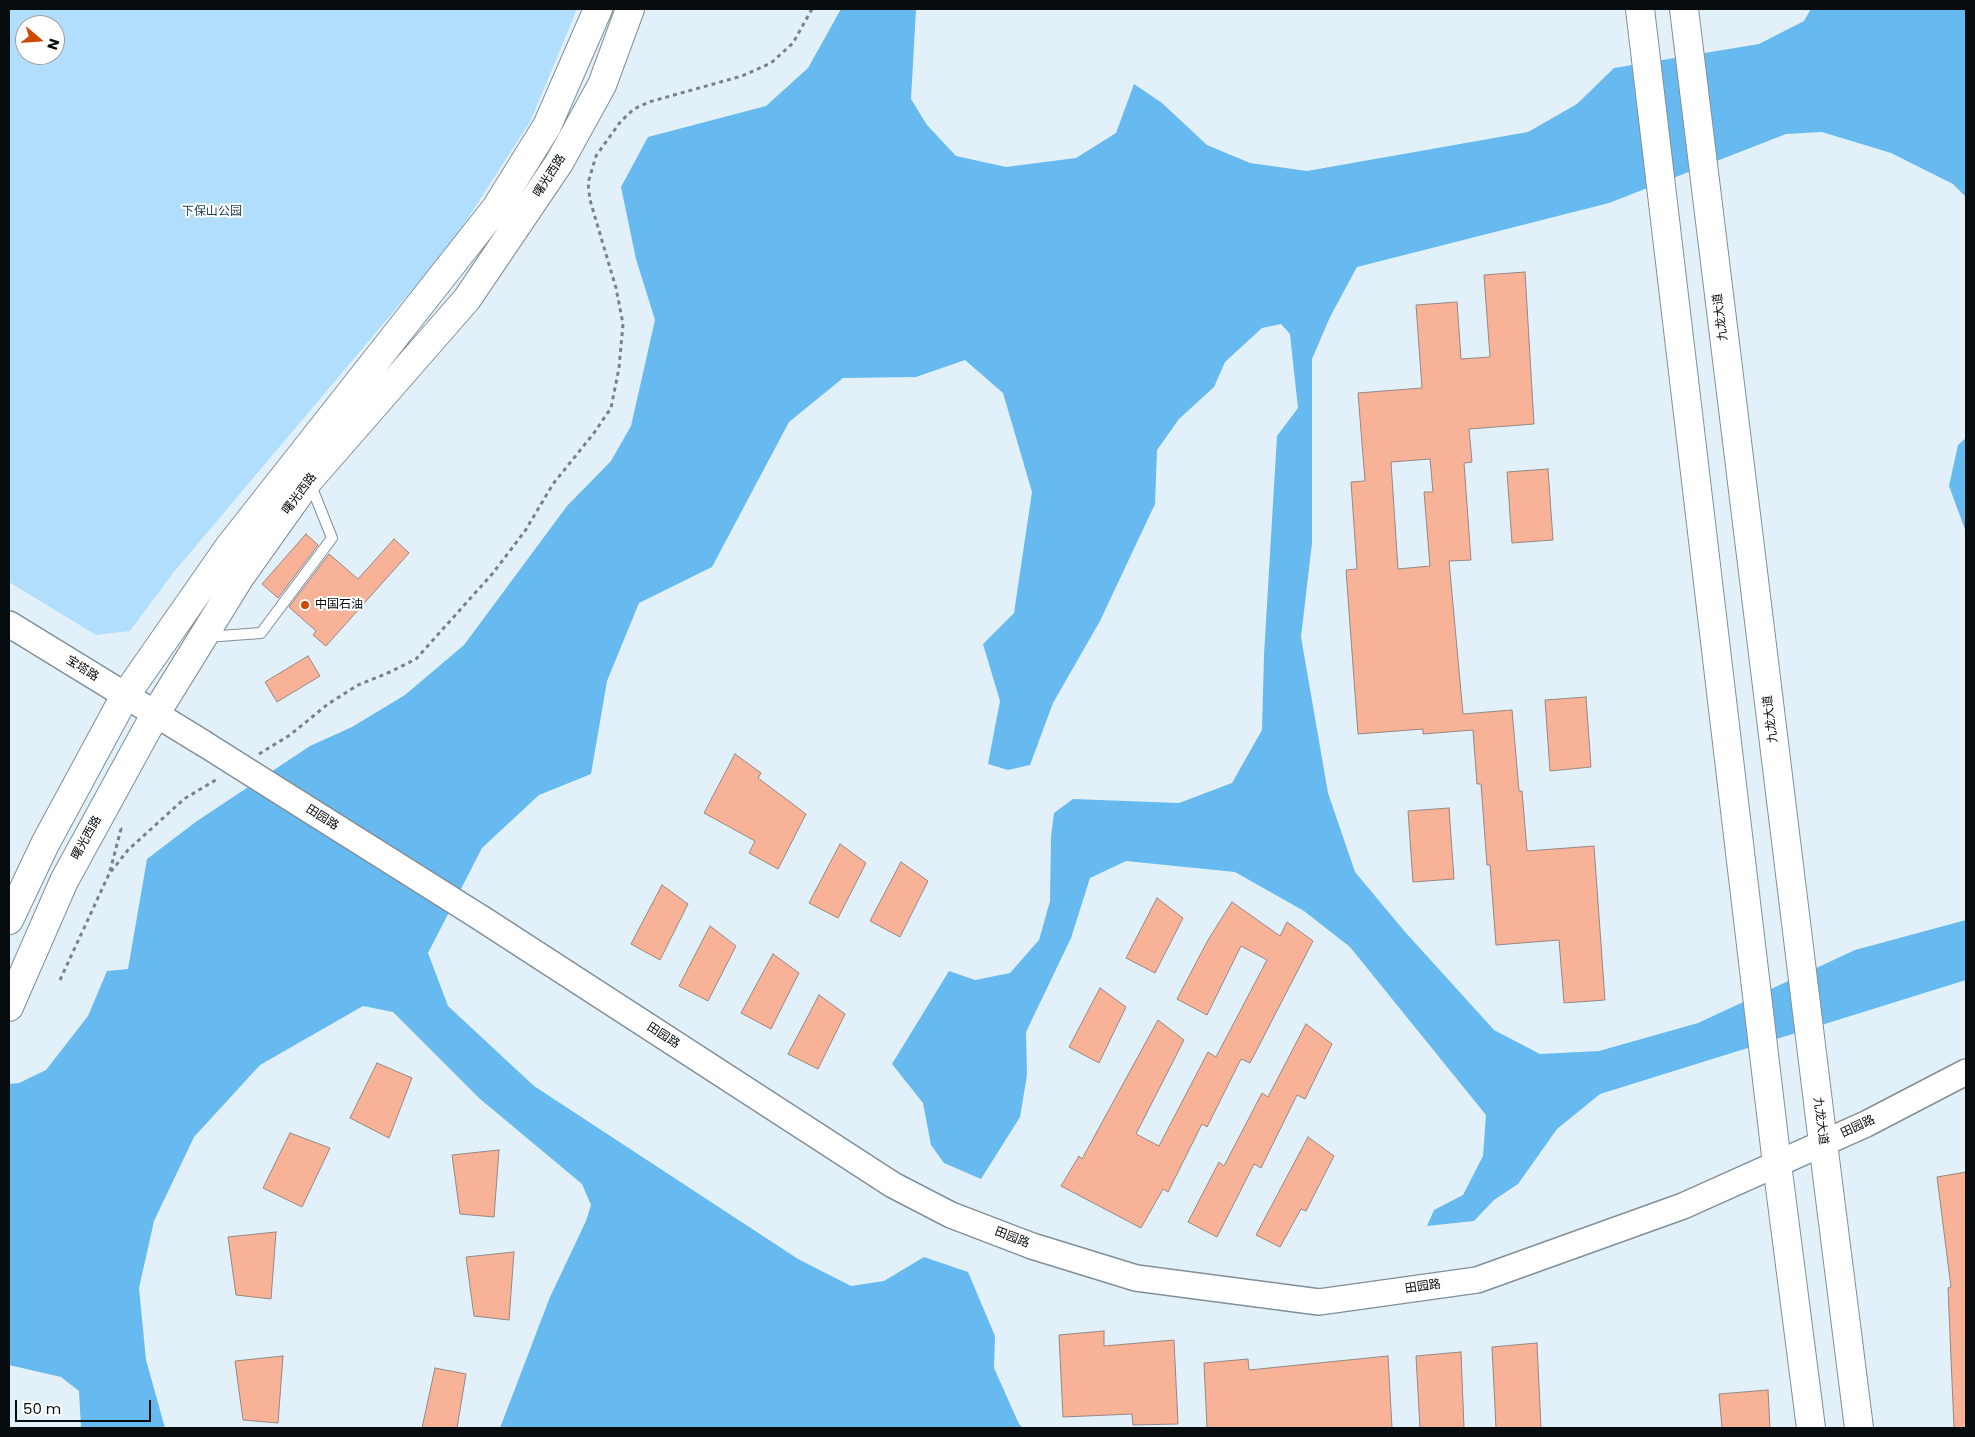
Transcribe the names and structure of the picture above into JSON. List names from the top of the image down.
{
  "streets": {
    "main road": ["曙光西路", "九龙大道"],
    "street": ["宝塔路", "田园路"]
  },
  "crossings": [
    ["曙光西路", "宝塔路"],
    ["曙光西路", "田园路"],
    ["九龙大道", "田园路"],
    ["宝塔路", "田园路"]
  ],
  "parks": ["下保山公园"],
  "places": ["中国石油"],
  "scale_bar": "50 m",
  "north": "right"
}
